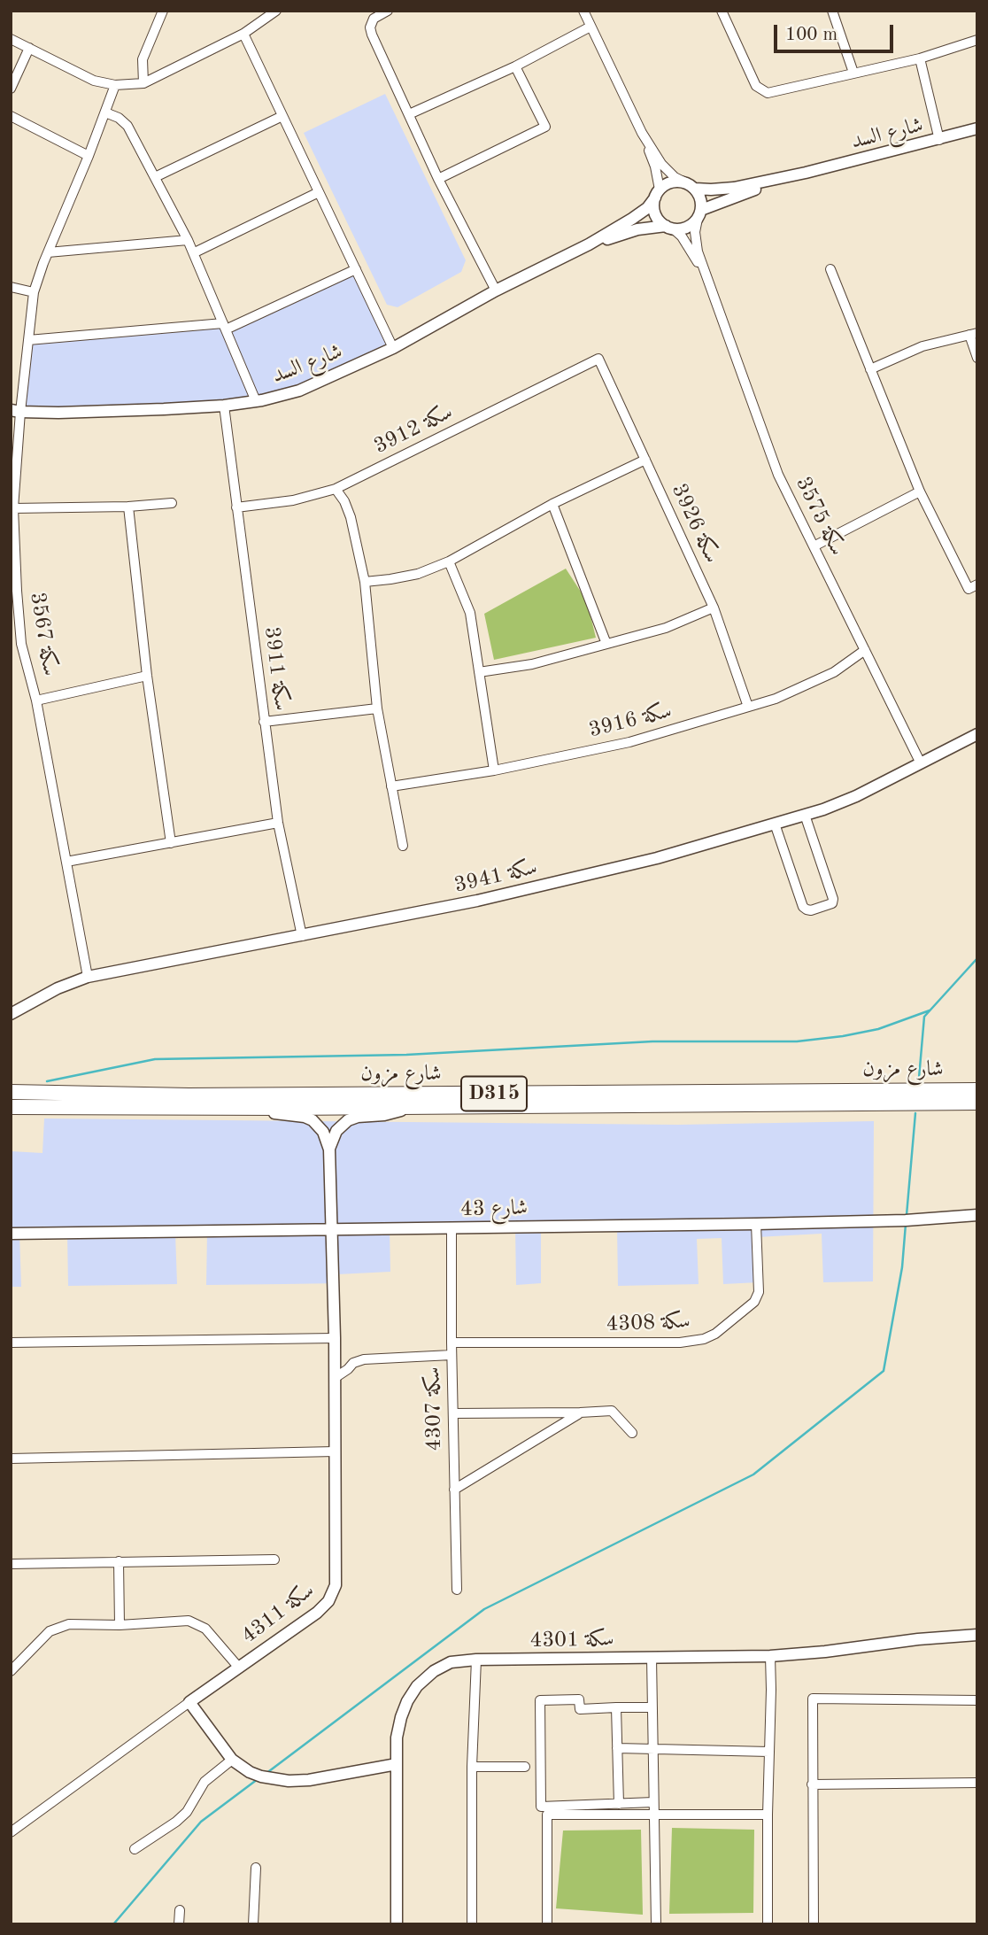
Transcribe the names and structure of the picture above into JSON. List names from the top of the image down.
{
  "streets": {
    "main road": ["شارع مزون", "D315"],
    "street": [
      "شارع السد",
      "سكة 3912",
      "سكة 3575",
      "سكة 3926",
      "سكة 3567",
      "سكة 3911",
      "سكة 3916",
      "سكة 3941",
      "شارع 43",
      "سكة 4308",
      "سكة 4307",
      "سكة 4311",
      "سكة 4301"
    ]
  },
  "crossings": [
    ["شارع السد", "سكة 3575"],
    ["شارع السد", "سكة 3567"],
    ["شارع السد", "سكة 3911"],
    ["سكة 3912", "سكة 3926"],
    ["سكة 3912", "سكة 3911"],
    ["سكة 3575", "سكة 3916"],
    ["سكة 3575", "سكة 3941"],
    ["سكة 3926", "سكة 3916"],
    ["سكة 3567", "سكة 3941"],
    ["سكة 3911", "سكة 3941"],
    ["شارع 43", "سكة 4308"],
    ["شارع 43", "سكة 4307"],
    ["شارع 43", "سكة 4311"],
    ["سكة 4308", "سكة 4307"]
  ],
  "scale_bar": "100 m"
}
